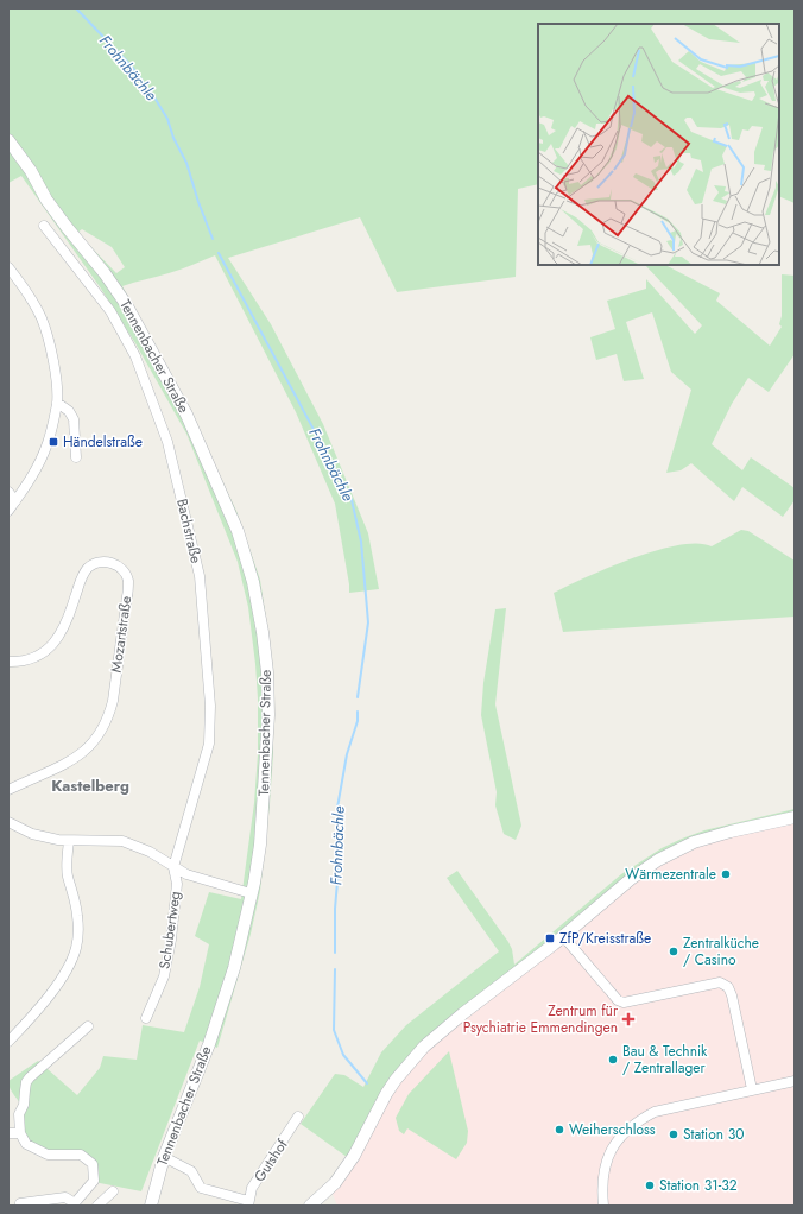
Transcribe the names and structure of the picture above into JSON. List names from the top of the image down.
{
  "streets": {
    "street": [
      "Tennenbacher Straße",
      "Bachstraße",
      "Mozartstraße",
      "Schubertweg",
      "Gutshof"
    ]
  },
  "crossings": [
    ["Bachstraße", "Schubertweg"]
  ],
  "districts": ["Kastelberg"],
  "water": ["Frohnbächle"],
  "places": {
    "transit": ["Händelstraße", "ZfP/Kreisstraße"],
    "other": [
      "Wärmezentrale",
      "Zentralküche / Casino",
      "Bau & Technik / Zentrallager",
      "Weiherschloss",
      "Station 30",
      "Station 31-32"
    ],
    "health": ["Zentrum für Psychiatrie Emmendingen"]
  }
}
